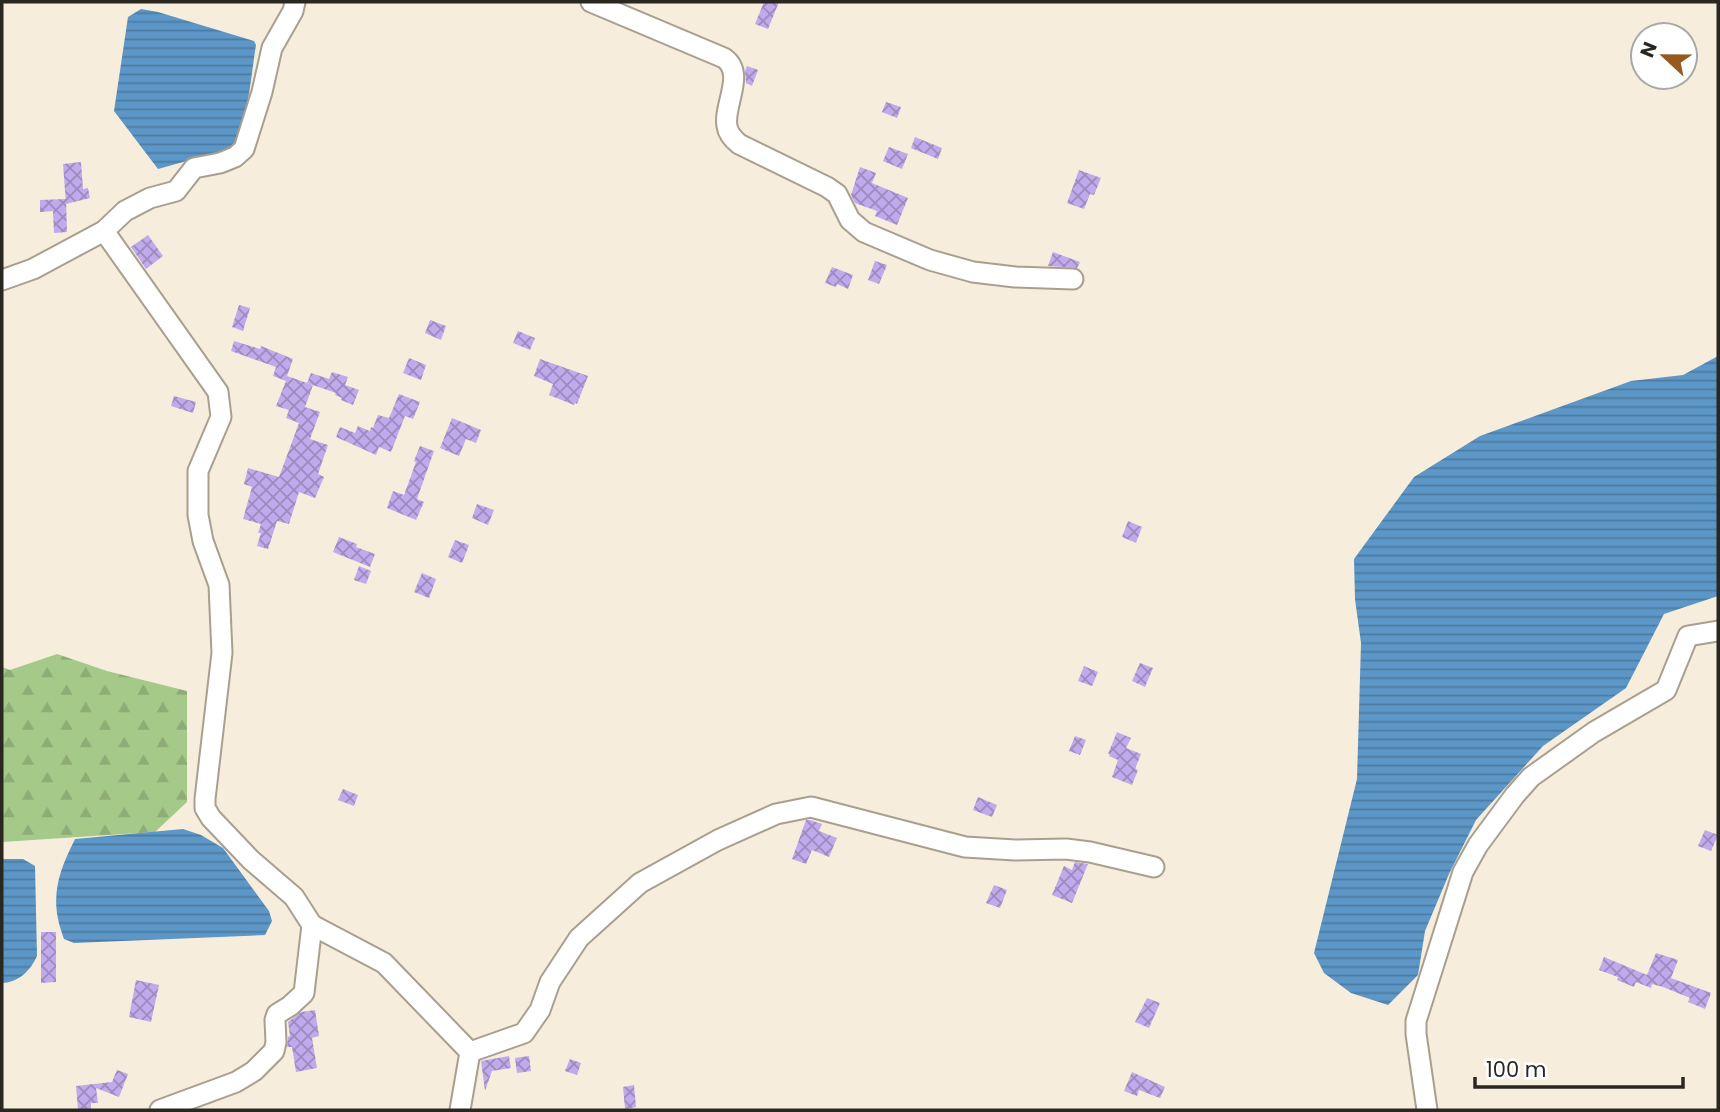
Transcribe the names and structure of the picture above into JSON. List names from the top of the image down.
{
  "scale_bar": "100 m",
  "north": "left"
}
